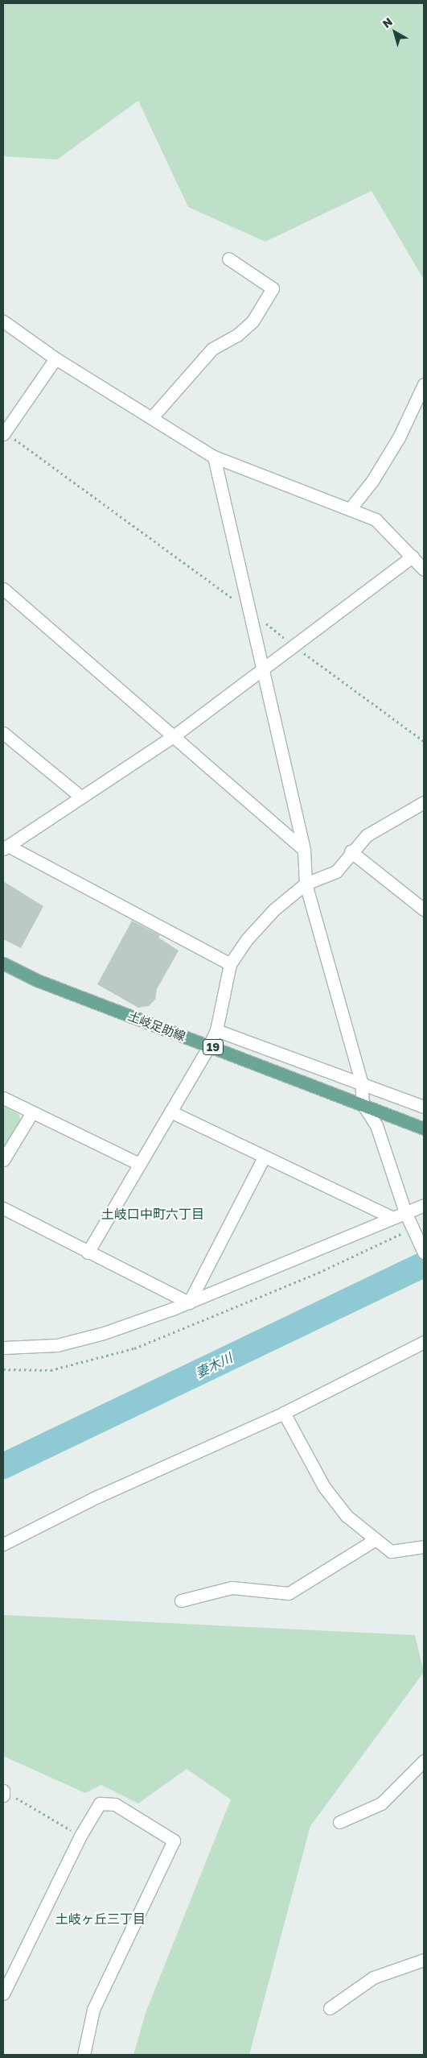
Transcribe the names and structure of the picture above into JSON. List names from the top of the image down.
{
  "streets": {
    "main road": ["土岐足助線", "19"]
  },
  "districts": ["土岐口中町六丁目", "土岐ヶ丘三丁目"],
  "water": ["妻木川"],
  "north": "top left"
}
